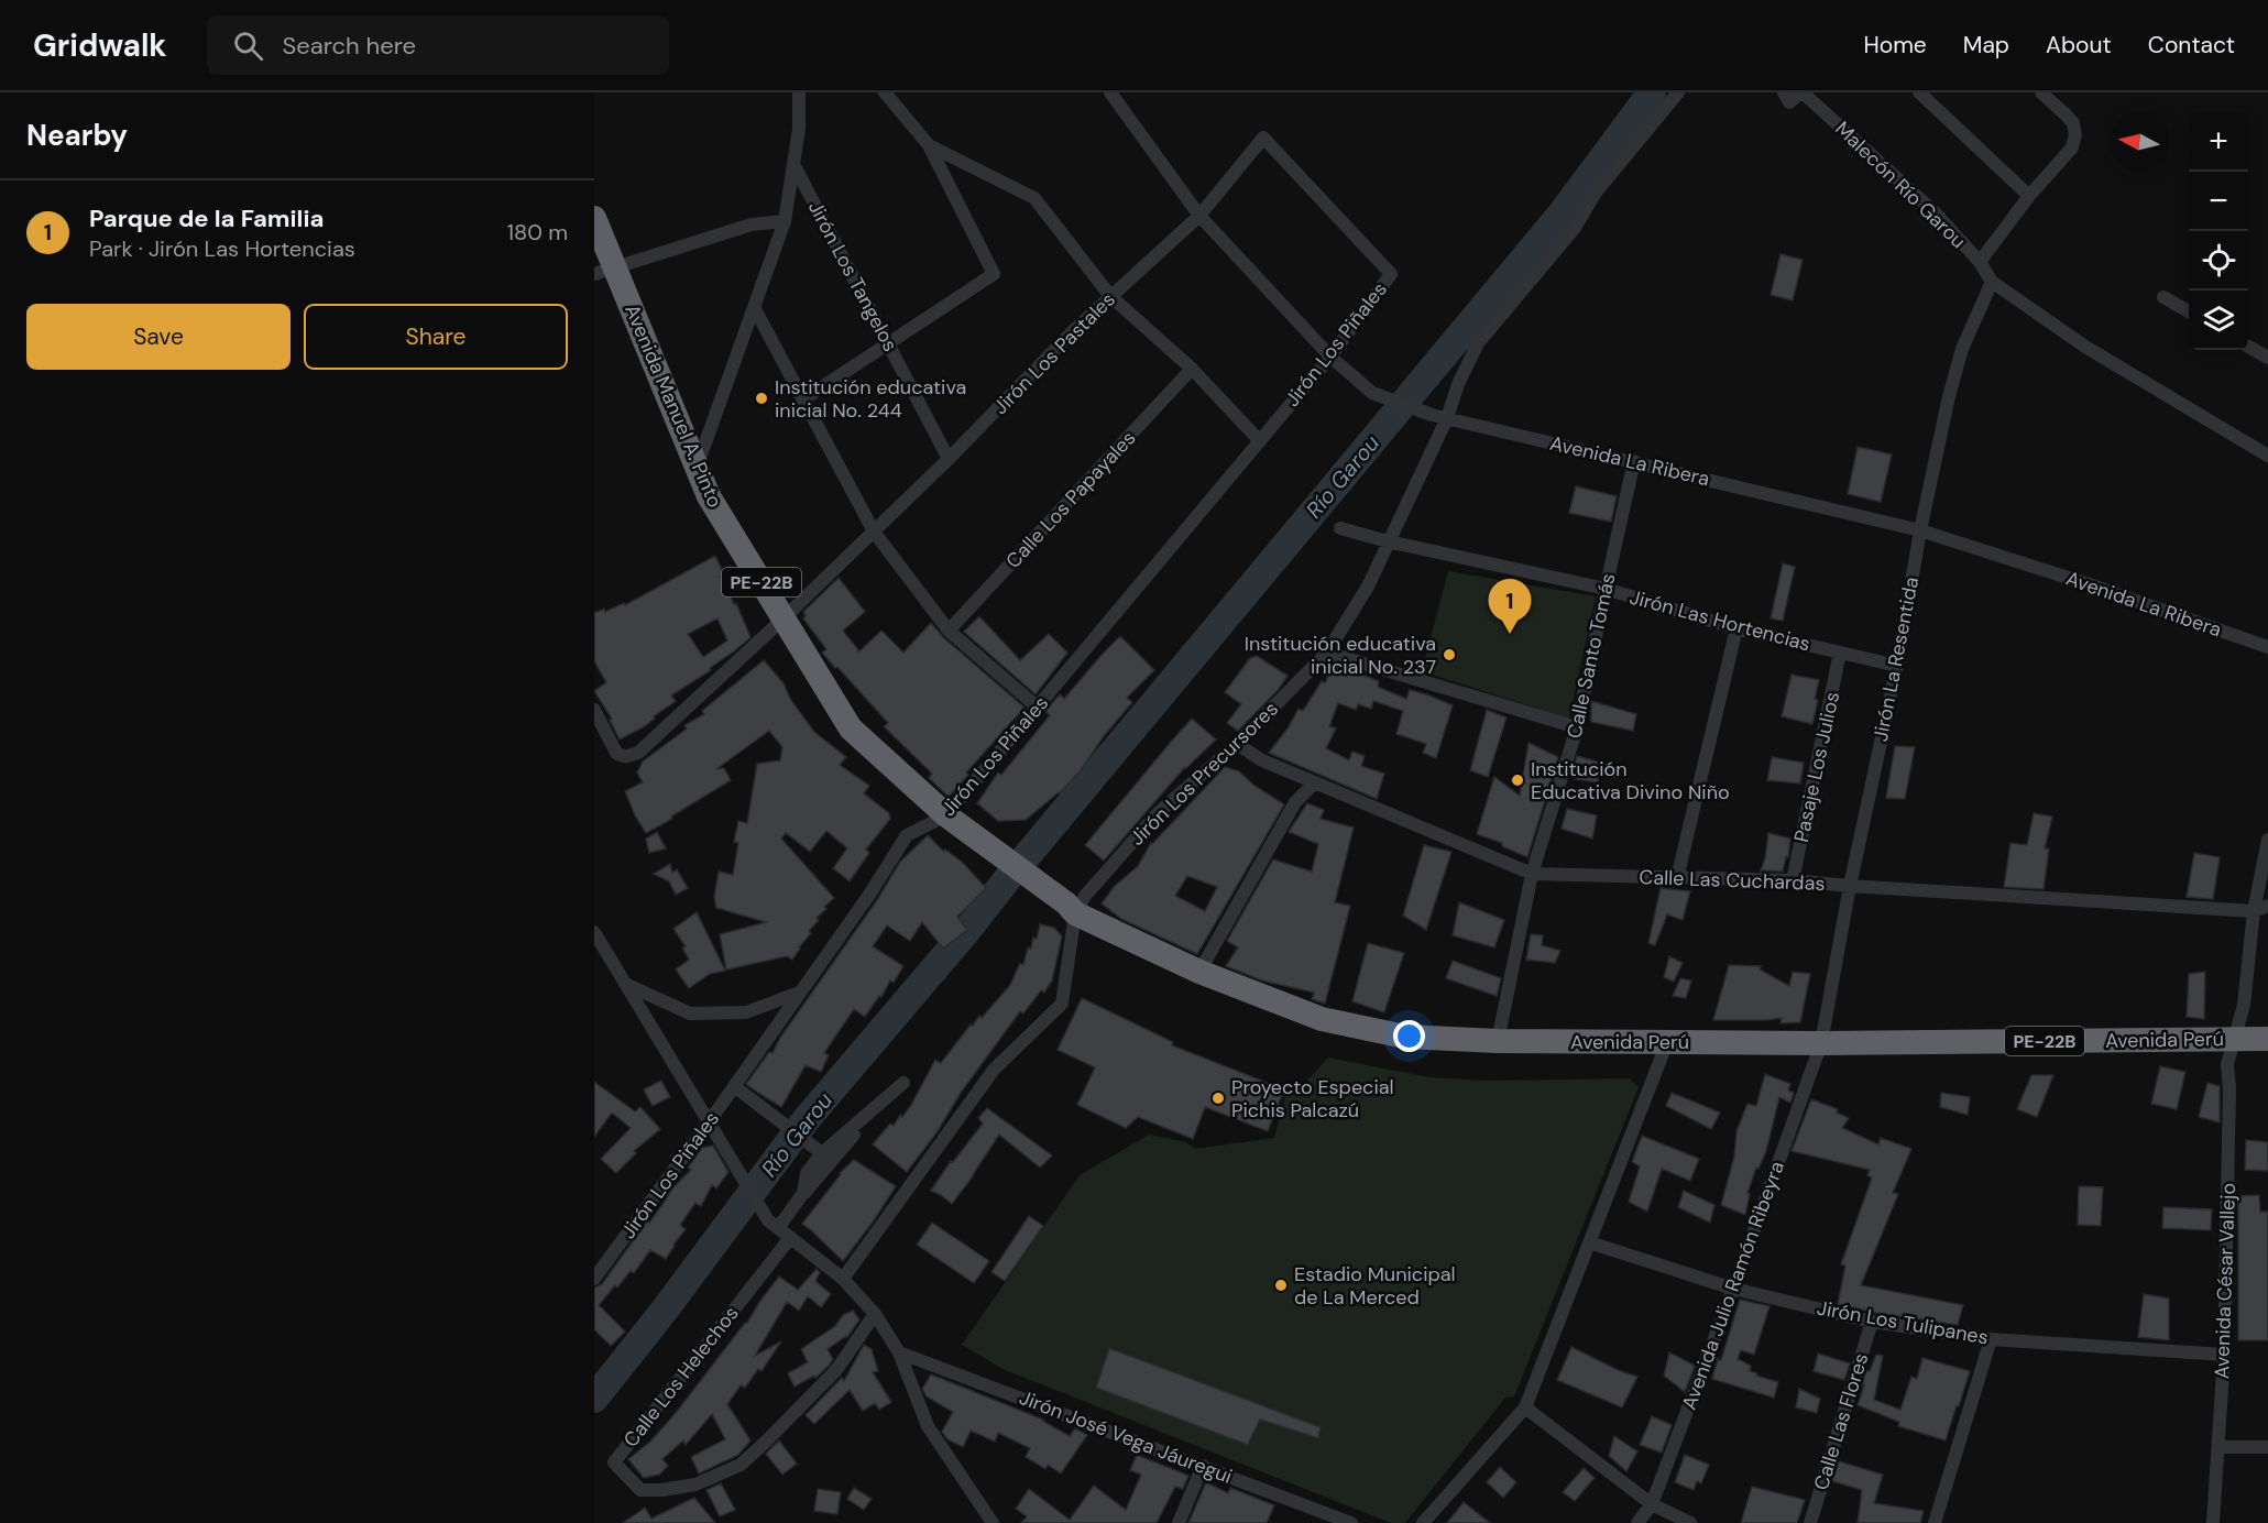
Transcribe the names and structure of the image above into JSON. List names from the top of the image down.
{
  "streets": {
    "highway": ["Avenida Manuel A. Pinto", "PE-22B", "Avenida Perú"],
    "street": [
      "Malecón Río Garou",
      "Jirón Los Tangelos",
      "Jirón Los Piñales",
      "Jirón Los Pastales",
      "Avenida La Ribera",
      "Calle Los Papayales",
      "Jirón Las Hortencias",
      "Calle Santo Tomás",
      "Jirón La Resentida",
      "Pasaje Los Julios",
      "Jirón Los Precursores",
      "Calle Las Cuchardas",
      "Avenida César Vallejo",
      "Avenida Julio Ramón Ribeyra",
      "Jirón Los Tulipanes",
      "Calle Los Helechos",
      "Calle Las Flores",
      "Jirón José Vega Jáuregui"
    ]
  },
  "crossings": [
    ["Malecón Río Garou", "Jirón La Resentida"],
    ["Jirón Los Tangelos", "Jirón Los Pastales"],
    ["Jirón Los Piñales", "Jirón Los Pastales"],
    ["Jirón Los Piñales", "Avenida Manuel A. Pinto"],
    ["Jirón Los Piñales", "Avenida La Ribera"],
    ["Jirón Los Pastales", "Avenida Manuel A. Pinto"],
    ["Jirón Los Pastales", "Avenida La Ribera"],
    ["Avenida Manuel A. Pinto", "Avenida Perú"],
    ["Avenida La Ribera", "Calle Santo Tomás"],
    ["Avenida La Ribera", "Jirón La Resentida"],
    ["Avenida La Ribera", "Jirón Los Precursores"],
    ["Jirón Las Hortencias", "Calle Santo Tomás"],
    ["Jirón Las Hortencias", "Jirón La Resentida"],
    ["Jirón Las Hortencias", "Pasaje Los Julios"],
    ["Jirón Las Hortencias", "Jirón Los Precursores"],
    ["Calle Santo Tomás", "Calle Las Cuchardas"],
    ["Calle Santo Tomás", "Avenida Perú"],
    ["Jirón La Resentida", "Calle Las Cuchardas"],
    ["Jirón La Resentida", "Avenida Perú"],
    ["Jirón La Resentida", "Avenida Julio Ramón Ribeyra"],
    ["Pasaje Los Julios", "Calle Las Cuchardas"],
    ["Jirón Los Precursores", "Calle Las Cuchardas"],
    ["Jirón Los Precursores", "Avenida Perú"],
    ["Calle Las Cuchardas", "Avenida César Vallejo"],
    ["Avenida Perú", "Avenida César Vallejo"],
    ["Avenida Perú", "Avenida Julio Ramón Ribeyra"],
    ["Avenida César Vallejo", "Jirón Los Tulipanes"],
    ["Avenida Julio Ramón Ribeyra", "Jirón Los Tulipanes"],
    ["Jirón Los Tulipanes", "Calle Las Flores"]
  ],
  "water": ["Río Garou"],
  "places": [
    "Institución educativa inicial No. 244",
    "Institución educativa inicial No. 237",
    "Institución Educativa Divino Niño",
    "Proyecto Especial Pichis Palcazú",
    "Estadio Municipal de La Merced"
  ],
  "north": "left",
  "page": {
    "header": "Gridwalk",
    "search": "Search here",
    "nav": [
      "Home",
      "Map",
      "About",
      "Contact"
    ],
    "heading": "Nearby",
    "map_buttons": ["+", "−"],
    "list": [
      {
        "mark": "1",
        "name": "Parque de la Familia",
        "note": "Park · Jirón Las Hortencias",
        "value": "180 m"
      }
    ],
    "buttons": ["Save", "Share"],
    "pins": "1"
  }
}
